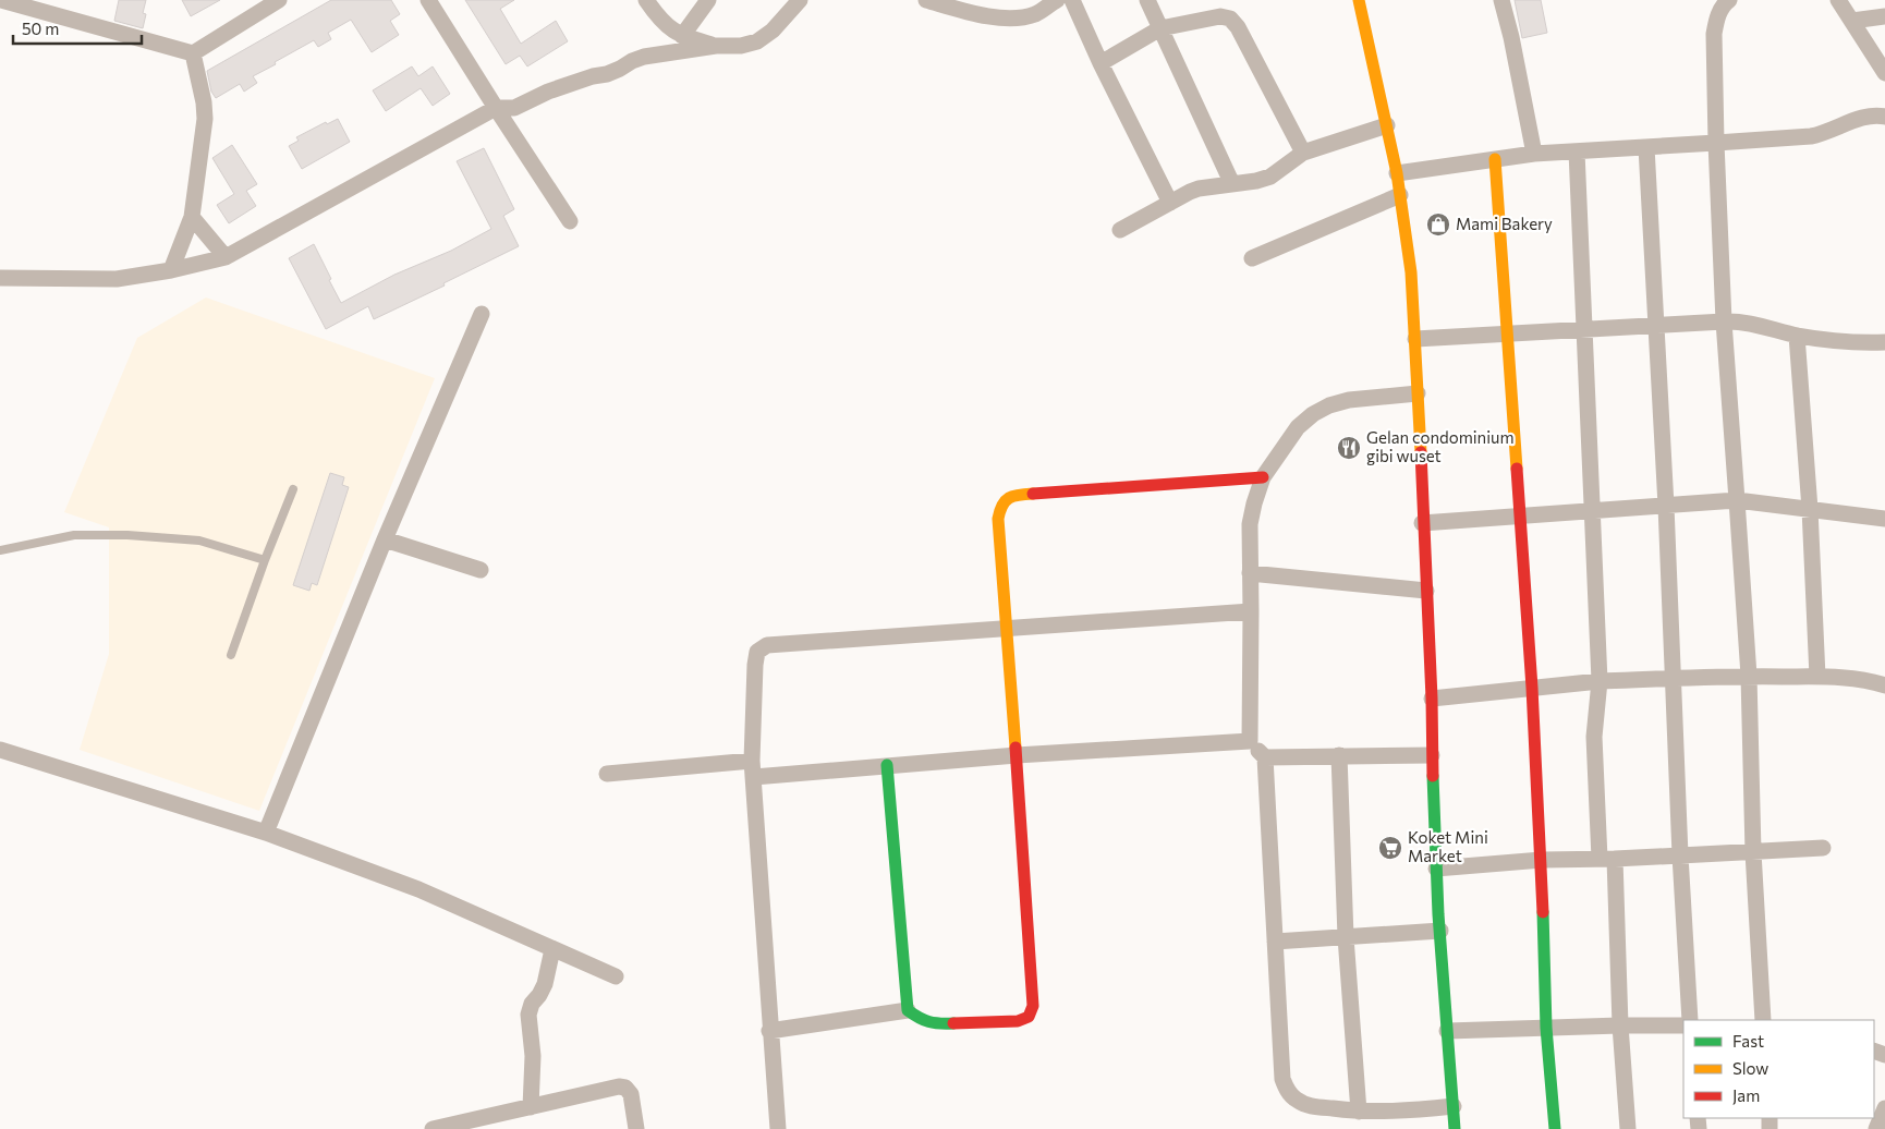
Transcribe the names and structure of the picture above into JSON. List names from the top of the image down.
{
  "places": {
    "shop": ["Mami Bakery"],
    "restaurant": ["Gelan condominium gibi wuset"],
    "supermarket": ["Koket Mini Market"]
  },
  "legend": ["Fast", "Slow", "Jam"],
  "scale_bar": "50 m"
}
